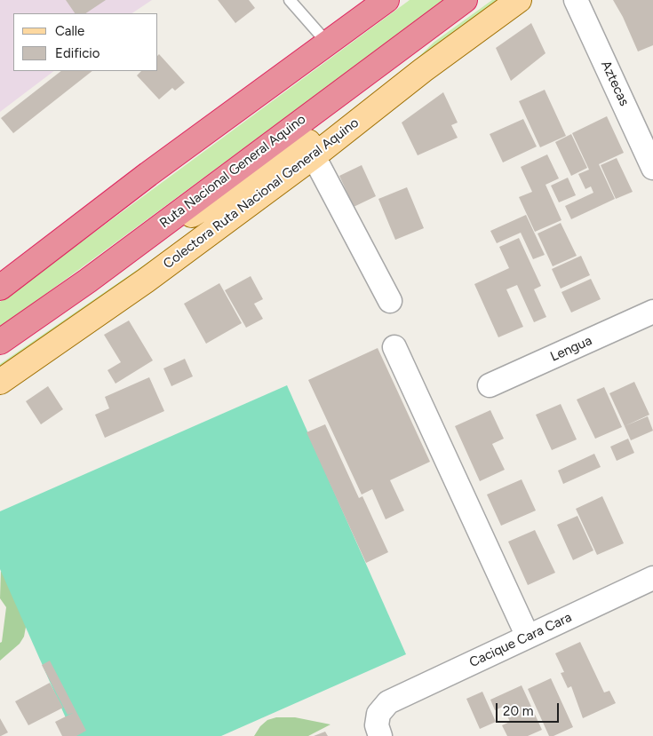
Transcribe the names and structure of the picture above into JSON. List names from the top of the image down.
{
  "streets": {
    "highway": ["Ruta Nacional General Aquino"],
    "main road": ["Colectora Ruta Nacional General Aquino"],
    "street": ["Aztecas", "Lengua", "Cacique Cara Cara"]
  },
  "legend": ["Calle", "Edificio"],
  "scale_bar": "20 m"
}
